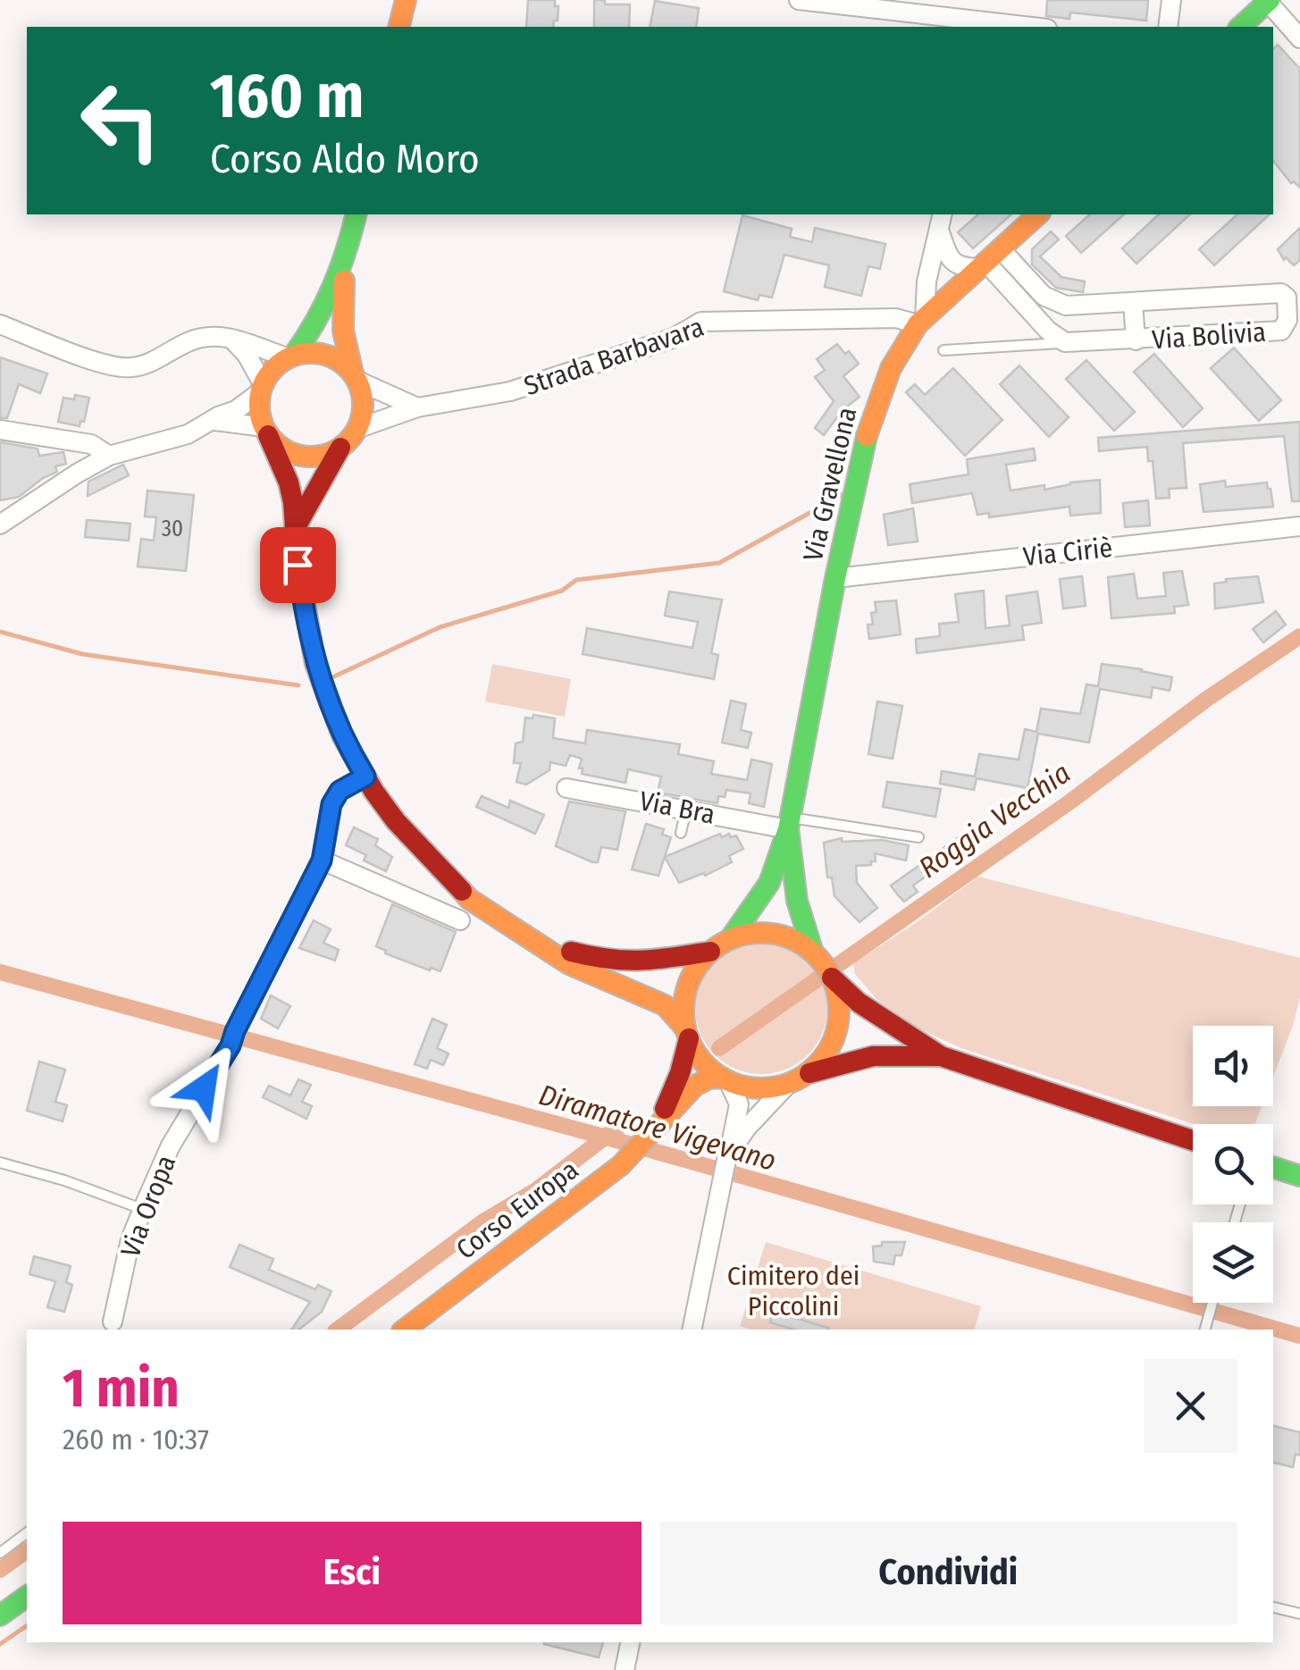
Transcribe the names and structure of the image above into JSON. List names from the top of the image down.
{
  "streets": {
    "main road": ["Via Gravellona", "Corso Europa"],
    "street": [
      "Via Bolivia",
      "Strada Barbavara",
      "Via Ciriè",
      "Via Bra",
      "Via Oropa"
    ]
  },
  "crossings": [
    ["Via Bolivia", "Via Gravellona"],
    ["Strada Barbavara", "Via Gravellona"],
    ["Via Gravellona", "Via Ciriè"],
    ["Via Gravellona", "Via Bra"],
    ["Via Gravellona", "Corso Europa"]
  ],
  "water": ["Roggia Vecchia", "Diramatore Vigevano"],
  "parks": ["Cimitero dei Piccolini"],
  "house_numbers": ["30"],
  "page": {
    "turn": ["160 m", "Corso Aldo Moro"],
    "heading": ["1 min", "260 m · 10:37"],
    "buttons": ["Esci", "Condividi"]
  }
}
